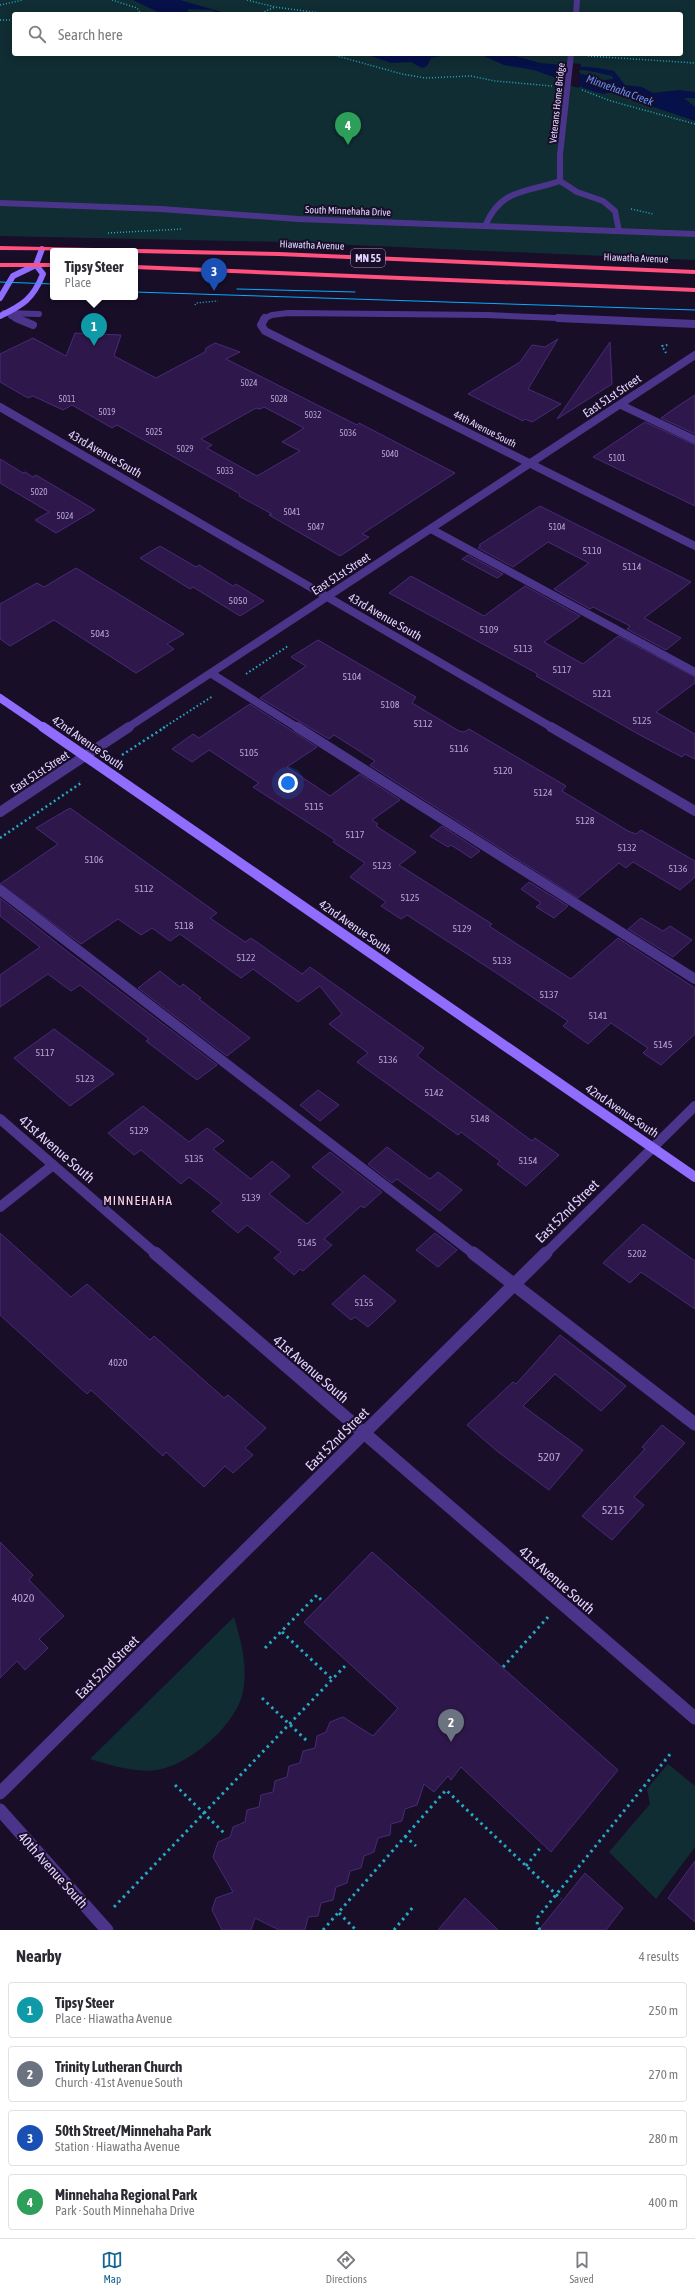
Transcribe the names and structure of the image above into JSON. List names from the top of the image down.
{
  "streets": {
    "highway": ["Hiawatha Avenue", "MN 55"],
    "street": [
      "Veterans Home Bridge",
      "South Minnehaha Drive",
      "East 51st Street",
      "44th Avenue South",
      "43rd Avenue South",
      "42nd Avenue South",
      "41st Avenue South",
      "East 52nd Street",
      "40th Avenue South"
    ]
  },
  "crossings": [
    ["East 51st Street", "44th Avenue South"],
    ["East 51st Street", "43rd Avenue South"],
    ["East 51st Street", "42nd Avenue South"],
    ["42nd Avenue South", "East 52nd Street"],
    ["41st Avenue South", "East 52nd Street"]
  ],
  "districts": ["MINNEHAHA"],
  "water": ["Minnehaha Creek"],
  "house_numbers": [
    "5024",
    "5011",
    "5028",
    "5019",
    "5032",
    "5025",
    "5036",
    "5029",
    "5040",
    "5101",
    "5033",
    "5020",
    "5041",
    "5024",
    "5047",
    "5104",
    "5110",
    "5114",
    "5050",
    "5109",
    "5043",
    "5113",
    "5117",
    "5104",
    "5121",
    "5108",
    "5125",
    "5112",
    "5116",
    "5105",
    "5120",
    "5124",
    "5115",
    "5128",
    "5117",
    "5132",
    "5106",
    "5123",
    "5136",
    "5112",
    "5125",
    "5118",
    "5129",
    "5122",
    "5133",
    "5137",
    "5141",
    "5145",
    "5117",
    "5136",
    "5123",
    "5142",
    "5148",
    "5129",
    "5135",
    "5154",
    "5139",
    "5145",
    "5202",
    "5155",
    "4020",
    "5207",
    "5215",
    "4020"
  ],
  "page": {
    "search": "Search here",
    "pins": [
      "4",
      "3",
      "1",
      "2"
    ],
    "popup": ["Tipsy Steer", "Place"],
    "heading": ["Nearby", "4 results"],
    "list": [
      {
        "mark": "1",
        "name": "Tipsy Steer",
        "note": "Place · Hiawatha Avenue",
        "value": "250 m"
      },
      {
        "mark": "2",
        "name": "Trinity Lutheran Church",
        "note": "Church · 41st Avenue South",
        "value": "270 m"
      },
      {
        "mark": "3",
        "name": "50th Street/Minnehaha Park",
        "note": "Station · Hiawatha Avenue",
        "value": "280 m"
      },
      {
        "mark": "4",
        "name": "Minnehaha Regional Park",
        "note": "Park · South Minnehaha Drive",
        "value": "400 m"
      }
    ],
    "nav": ["Map", "Directions", "Saved"]
  }
}
